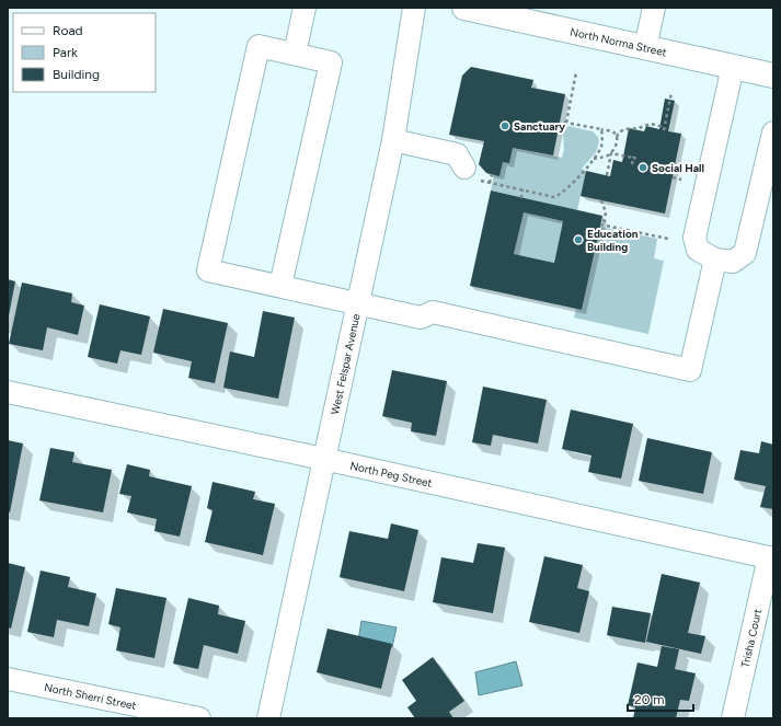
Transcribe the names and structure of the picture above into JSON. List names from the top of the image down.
{
  "streets": {
    "main road": ["North Norma Street"],
    "street": [
      "West Felspar Avenue",
      "North Peg Street",
      "Trisha Court",
      "North Sherri Street"
    ]
  },
  "crossings": [
    ["West Felspar Avenue", "North Peg Street"],
    ["North Peg Street", "Trisha Court"]
  ],
  "places": ["Sanctuary", "Social Hall", "Education Building"],
  "legend": ["Road", "Park", "Building"],
  "scale_bar": "20 m"
}
